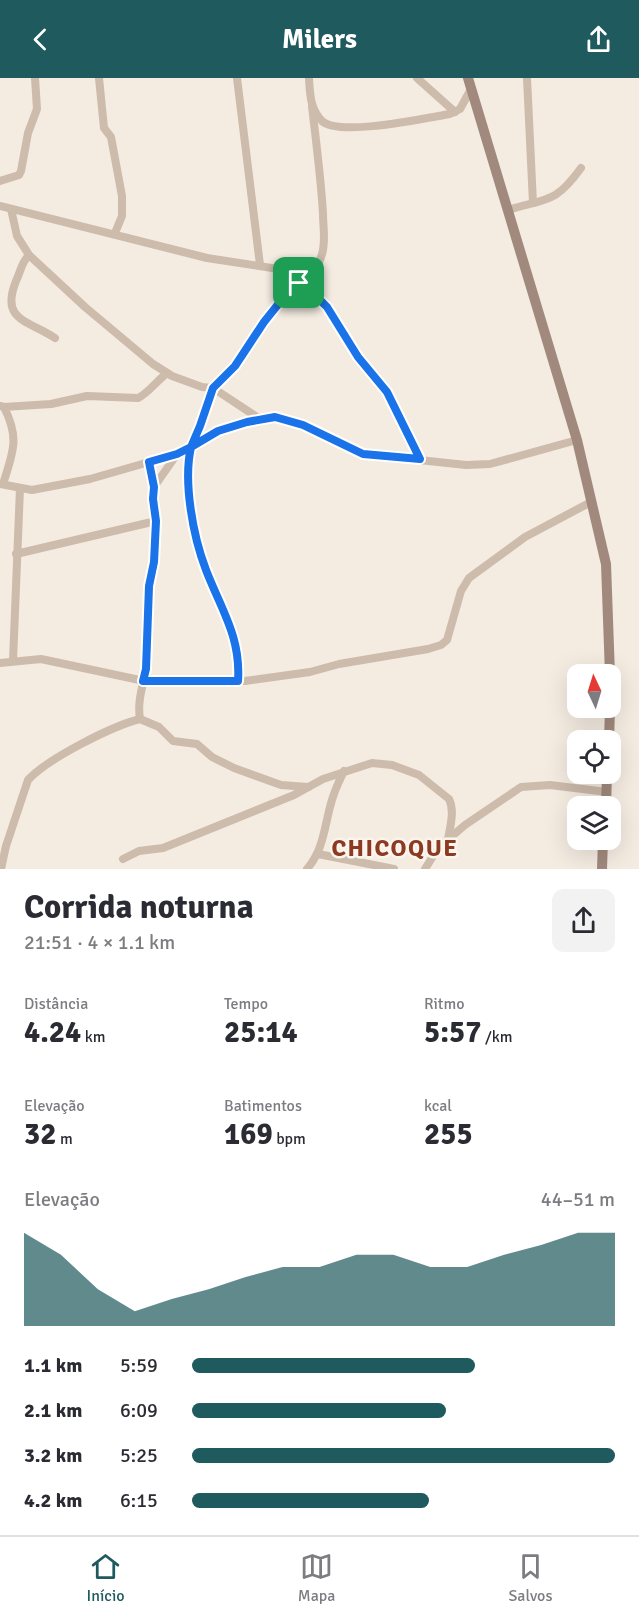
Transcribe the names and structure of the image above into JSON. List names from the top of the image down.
{
  "districts": ["CHICOQUE"],
  "north": "top",
  "page": {
    "header": "Milers",
    "heading": ["Corrida noturna", "21:51 · 4 × 1.1 km"],
    "stats": [
      ["Distância", "4.24 km"],
      ["Tempo", "25:14"],
      ["Ritmo", "5:57 /km"],
      ["Elevação", "32 m"],
      ["Batimentos", "169 bpm"],
      ["kcal", "255"]
    ],
    "chart": ["Elevação", "44–51 m"],
    "list": [
      {
        "name": "1.1 km",
        "note": "5:59"
      },
      {
        "name": "2.1 km",
        "note": "6:09"
      },
      {
        "name": "3.2 km",
        "note": "5:25"
      },
      {
        "name": "4.2 km",
        "note": "6:15"
      }
    ],
    "tabs": ["Início", "Mapa", "Salvos"]
  }
}
